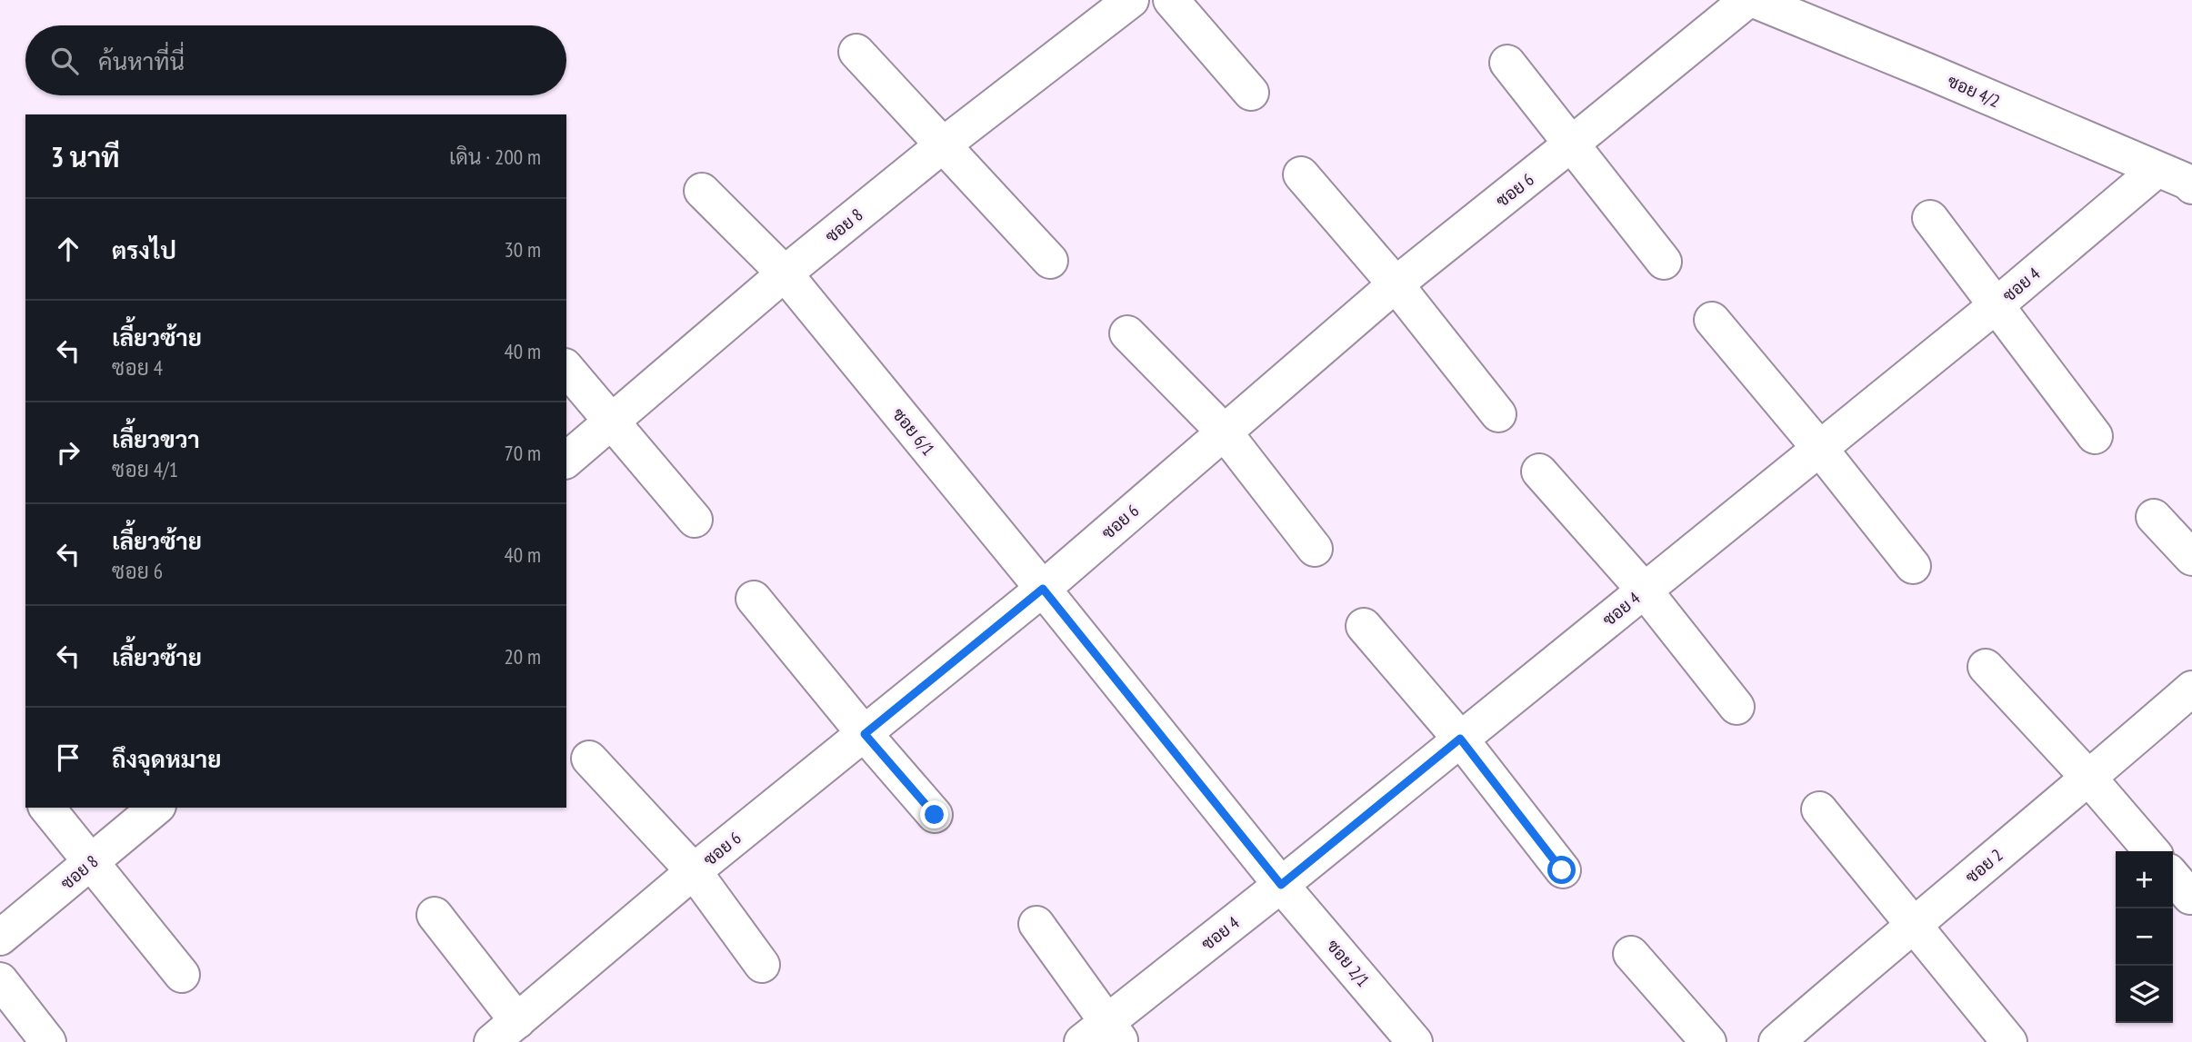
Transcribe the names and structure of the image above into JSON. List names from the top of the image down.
{
  "streets": {
    "street": [
      "ซอย 4/2",
      "ซอย 6",
      "ซอย 8",
      "ซอย 4",
      "ซอย 6/1",
      "ซอย 2",
      "ซอย 2/1"
    ]
  },
  "crossings": [
    ["ซอย 4/2", "ซอย 4"],
    ["ซอย 6", "ซอย 6/1"],
    ["ซอย 8", "ซอย 6/1"],
    ["ซอย 4", "ซอย 6/1"],
    ["ซอย 4", "ซอย 2/1"],
    ["ซอย 6/1", "ซอย 2/1"]
  ],
  "page": {
    "search": "ค้นหาที่นี่",
    "heading": ["3 นาที", "เดิน · 200 m"],
    "list": [
      ["ตรงไป", "30 m"],
      ["เลี้ยวซ้าย", "ซอย 4", "40 m"],
      ["เลี้ยวขวา", "ซอย 4/1", "70 m"],
      ["เลี้ยวซ้าย", "ซอย 6", "40 m"],
      ["เลี้ยวซ้าย", "20 m"],
      "ถึงจุดหมาย"
    ],
    "map_buttons": ["+", "−"]
  }
}
